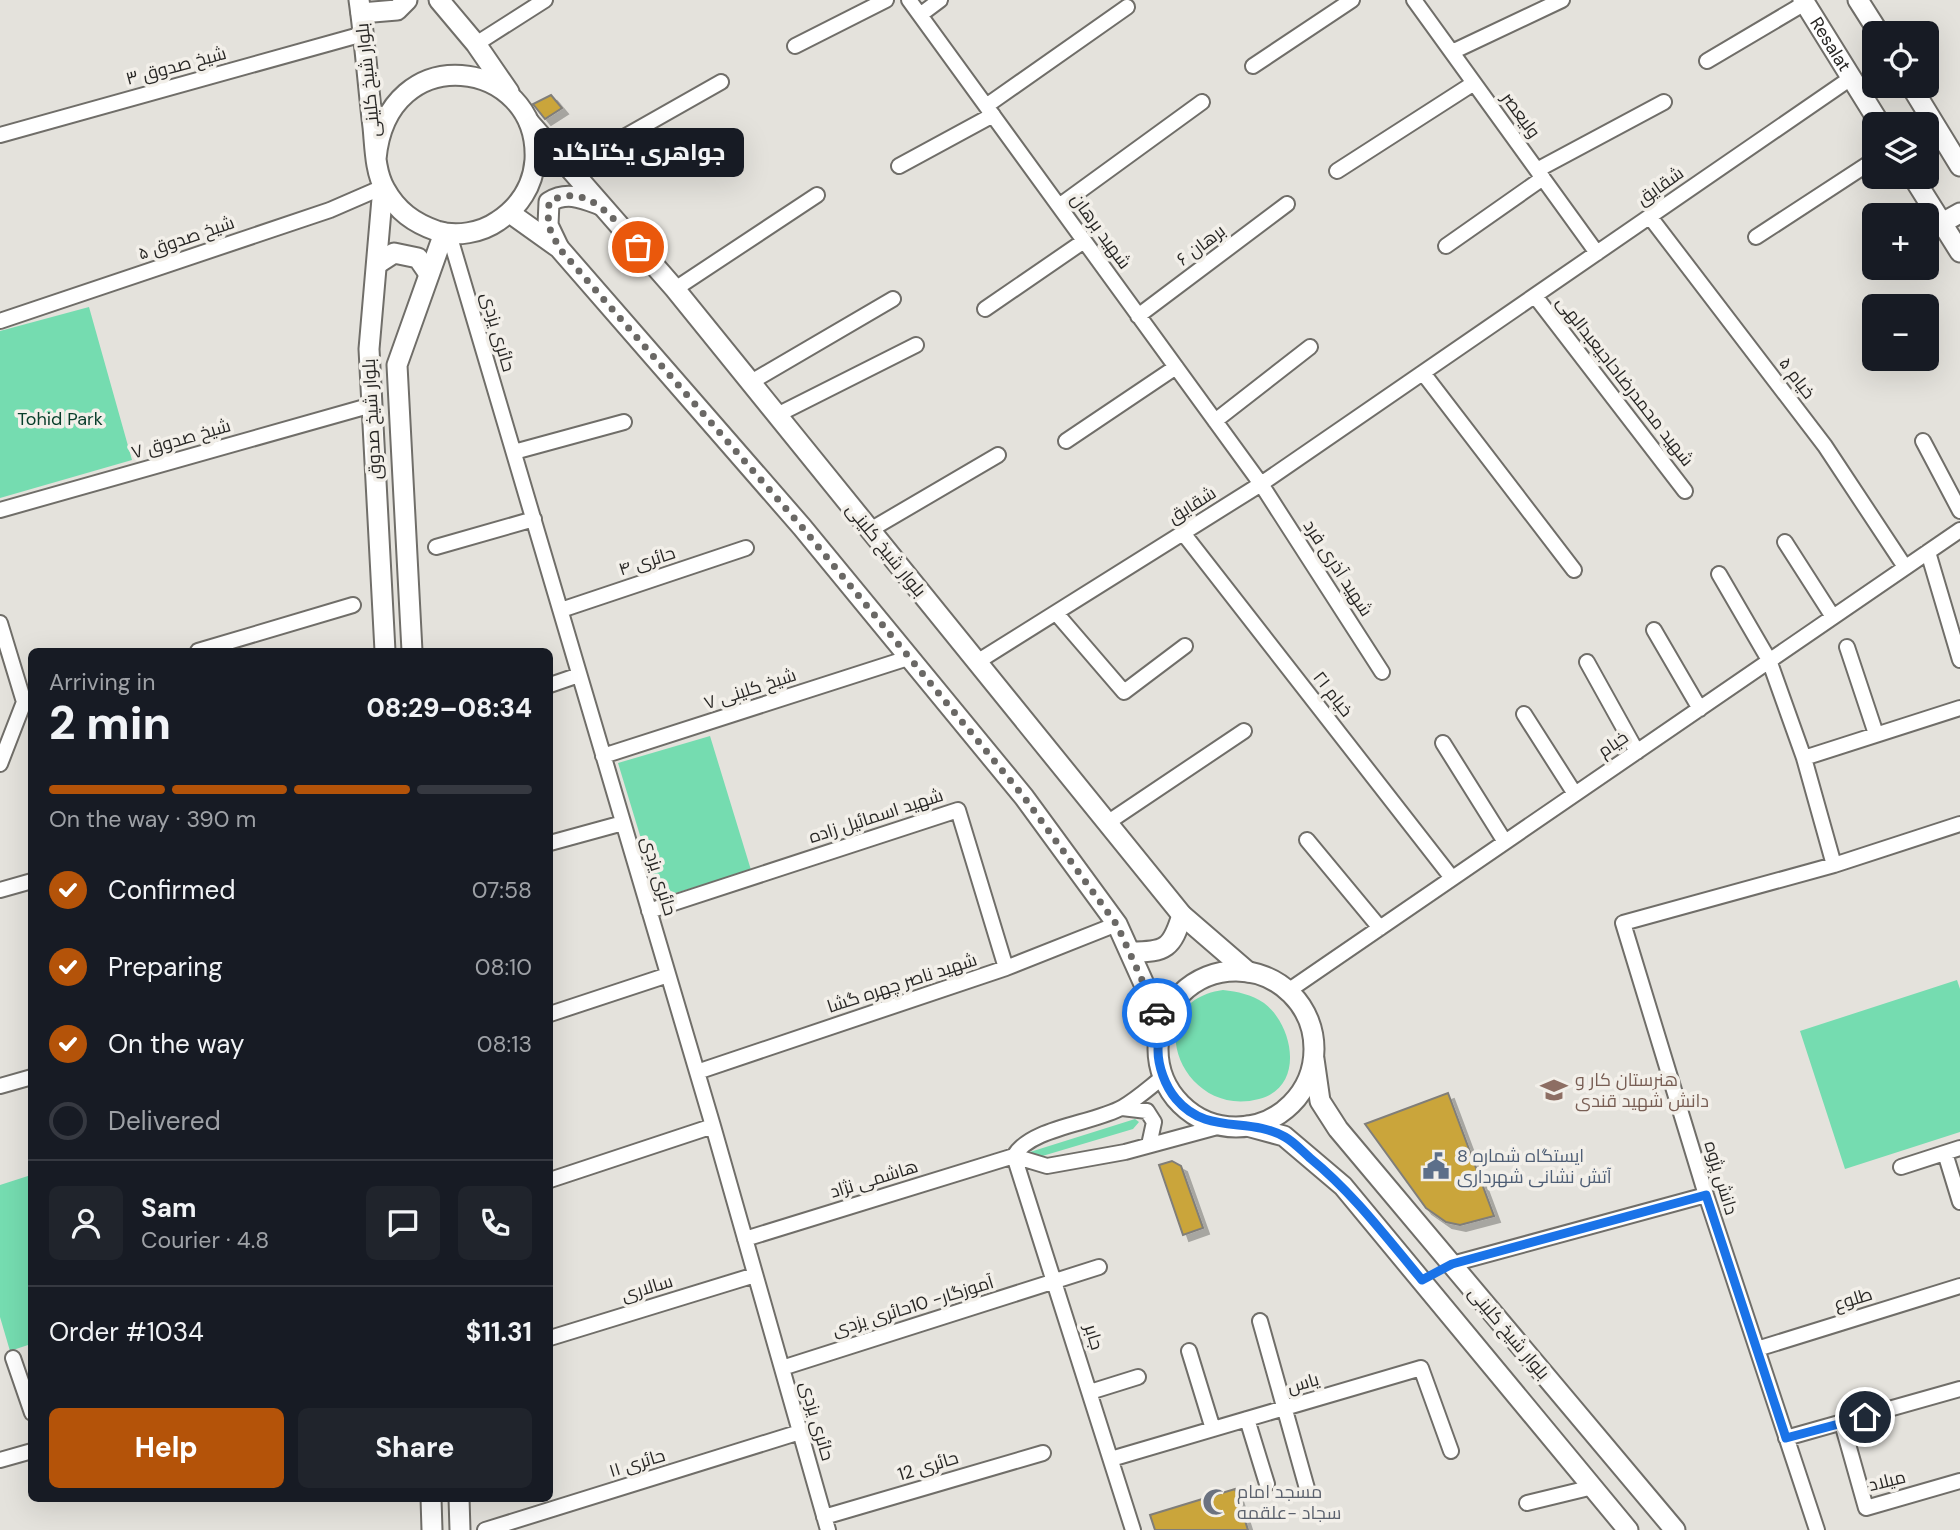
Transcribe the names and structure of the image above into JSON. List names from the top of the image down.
{
  "streets": {
    "main road": ["Resalat", "بلوار شیخ کلینی", "بلوار شیخ صدوق"],
    "street": [
      "شیخ صدوق ۳",
      "ولیعصر",
      "شقایق",
      "شهید برهان",
      "شیخ صدوق ۵",
      "برهان ۶",
      "حائری یزدی",
      "خیام ۵",
      "شهید محمدرضاحاجیعبدالهی",
      "شیخ صدوق ۷",
      "حائری ۴",
      "شهید آذری فرد",
      "شیخ کلینی ۷",
      "خیام ۲۱",
      "خیام",
      "شهید اسمائیل زاده",
      "شهید ناصر چهره گشا",
      "دانش پژوه",
      "هاشمی نژاد",
      "سالاری",
      "طلوع",
      "آموزگار- 10حائری یزدی",
      "جابر",
      "یاس",
      "حائری ۱۱",
      "حائری 12",
      "میلاد"
    ]
  },
  "crossings": [
    ["Resalat", "شقایق"],
    ["شیخ صدوق ۳", "بلوار شیخ کلینی"],
    ["بلوار شیخ کلینی", "شقایق"],
    ["بلوار شیخ کلینی", "شیخ صدوق ۵"],
    ["بلوار شیخ کلینی", "حائری یزدی"],
    ["بلوار شیخ کلینی", "بلوار شیخ صدوق"],
    ["بلوار شیخ کلینی", "خیام"],
    ["ولیعصر", "شقایق"],
    ["شقایق", "شهید برهان"],
    ["شقایق", "خیام ۵"],
    ["شقایق", "شهید محمدرضاحاجیعبدالهی"],
    ["شقایق", "شهید آذری فرد"],
    ["شقایق", "خیام ۲۱"],
    ["شهید برهان", "برهان ۶"],
    ["شهید برهان", "شهید آذری فرد"],
    ["شیخ صدوق ۵", "حائری یزدی"],
    ["شیخ صدوق ۵", "بلوار شیخ صدوق"],
    ["حائری یزدی", "بلوار شیخ صدوق"],
    ["حائری یزدی", "حائری ۴"],
    ["حائری یزدی", "شیخ کلینی ۷"],
    ["حائری یزدی", "شهید اسمائیل زاده"],
    ["حائری یزدی", "شهید ناصر چهره گشا"],
    ["حائری یزدی", "هاشمی نژاد"],
    ["حائری یزدی", "سالاری"],
    ["حائری یزدی", "آموزگار- 10حائری یزدی"],
    ["حائری یزدی", "حائری ۱۱"],
    ["حائری یزدی", "حائری 12"],
    ["خیام ۵", "خیام"],
    ["بلوار شیخ صدوق", "شیخ صدوق ۷"],
    ["خیام ۲۱", "خیام"],
    ["شهید اسمائیل زاده", "شهید ناصر چهره گشا"],
    ["دانش پژوه", "طلوع"],
    ["هاشمی نژاد", "جابر"],
    ["آموزگار- 10حائری یزدی", "جابر"],
    ["جابر", "یاس"]
  ],
  "parks": ["Tohid Park"],
  "places": {
    "other": ["جواهری یکتاگلد"],
    "school or university": ["هنرستان کار و دانش شهید قندی"],
    "public building": ["ایستگاه شماره 8 آتش نشانی شهرداری"],
    "mosque": ["مسجد امام سجاد -علقمه"]
  },
  "page": {
    "map_buttons": ["+", "−"],
    "bubble": "جواهری یکتاگلد",
    "heading": ["2 min", "Arriving in", "08:29–08:34"],
    "panel": [
      "Sam",
      "Courier · 4.8",
      "Order #1034",
      "$11.31"
    ],
    "bar": "On the way · 390 m",
    "list": [
      ["Confirmed", "07:58"],
      ["Preparing", "08:10"],
      ["On the way", "08:13"],
      "Delivered"
    ],
    "buttons": ["Help", "Share"]
  }
}
